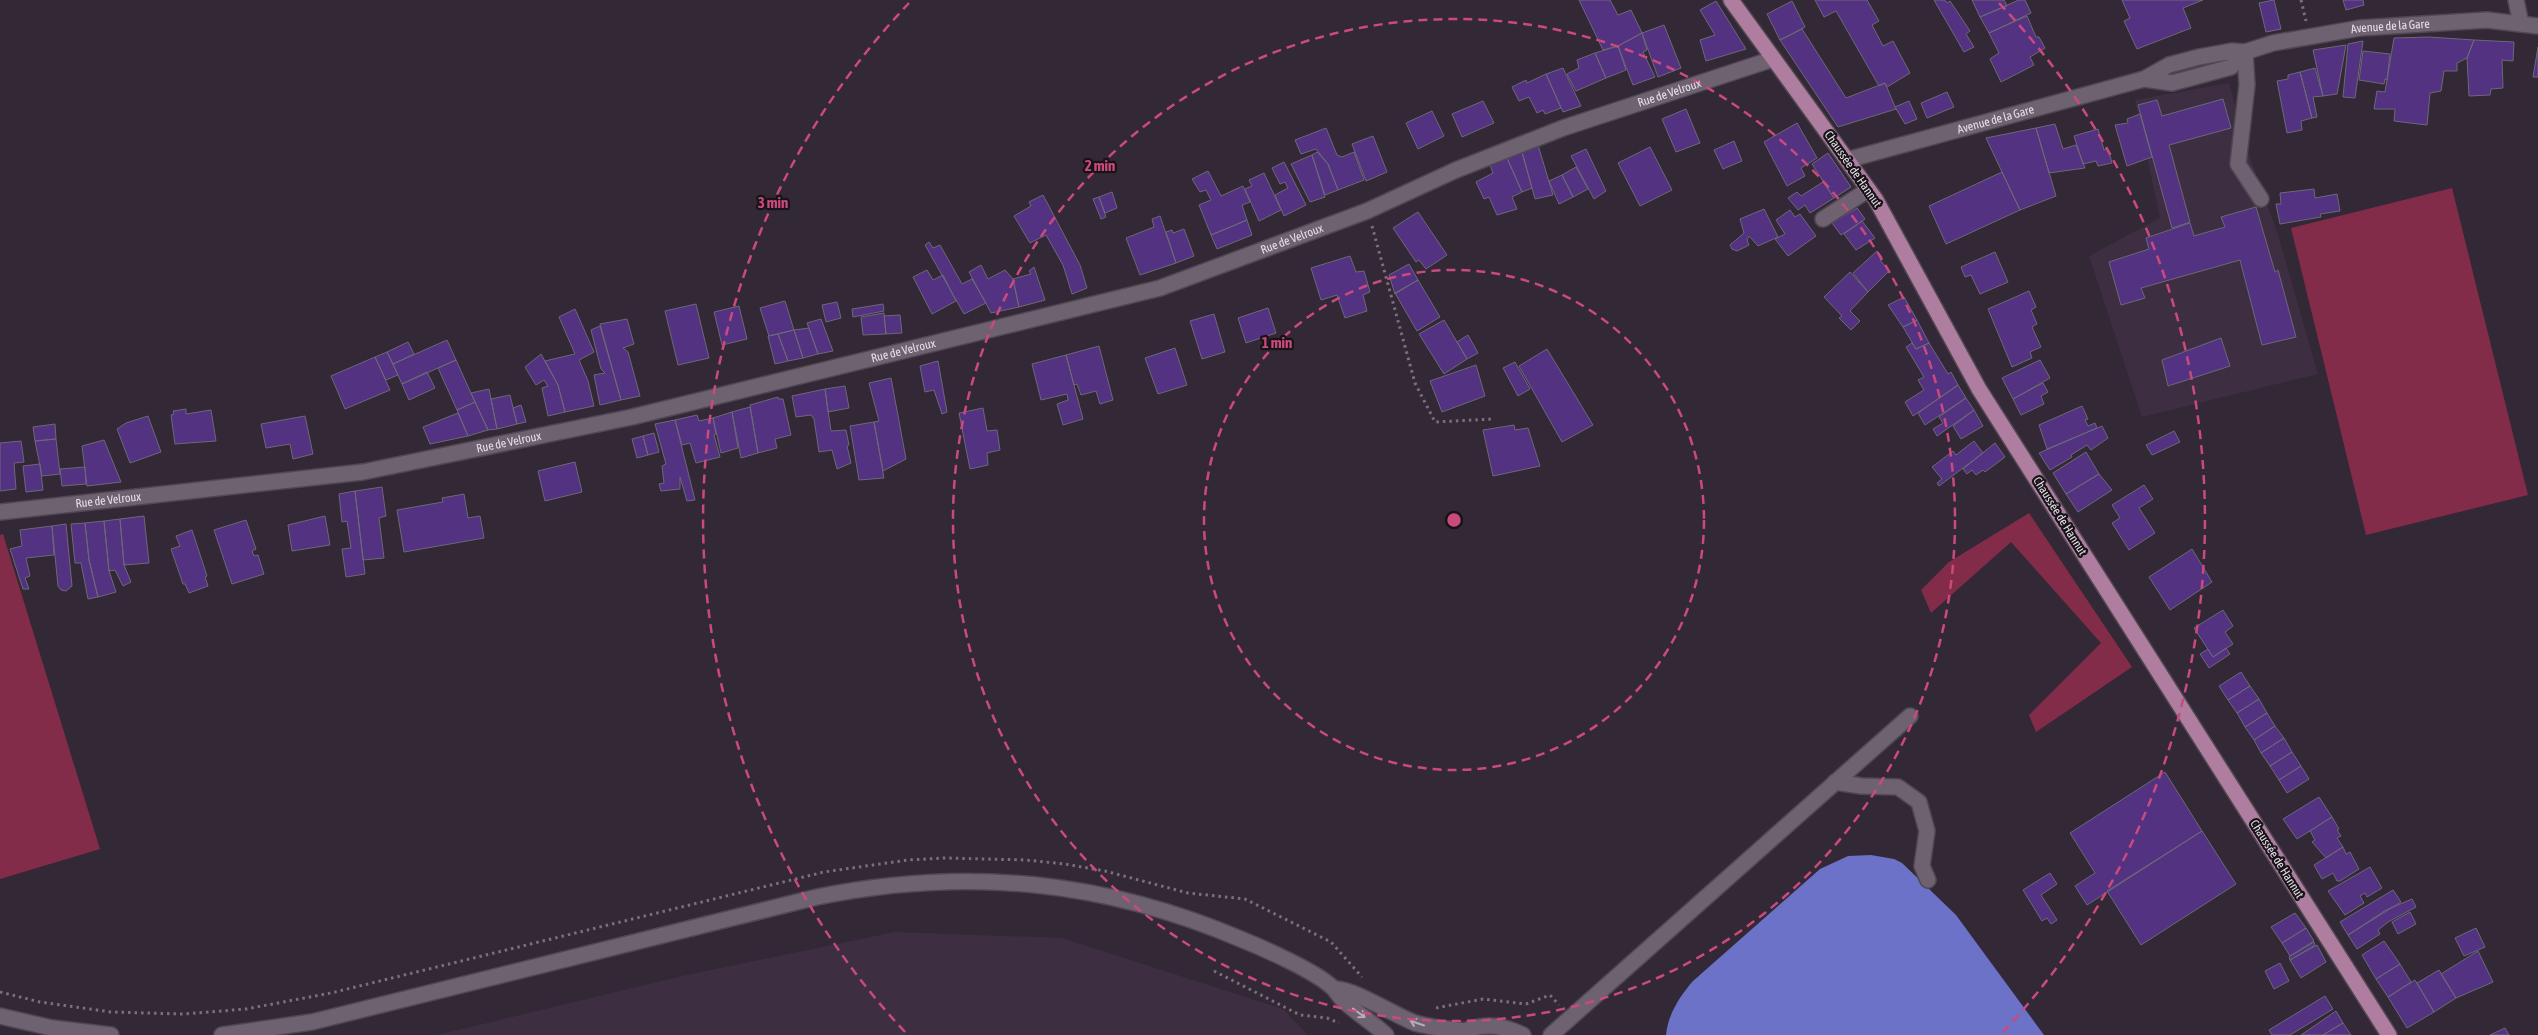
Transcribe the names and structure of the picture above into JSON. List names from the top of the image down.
{
  "streets": {
    "main road": ["Chaussée de Hannut"],
    "street": ["Avenue de la Gare", "Rue de Velroux"]
  },
  "crossings": [
    ["Avenue de la Gare", "Chaussée de Hannut"],
    ["Rue de Velroux", "Chaussée de Hannut"]
  ],
  "rings": ["2 min", "3 min", "1 min"]
}
